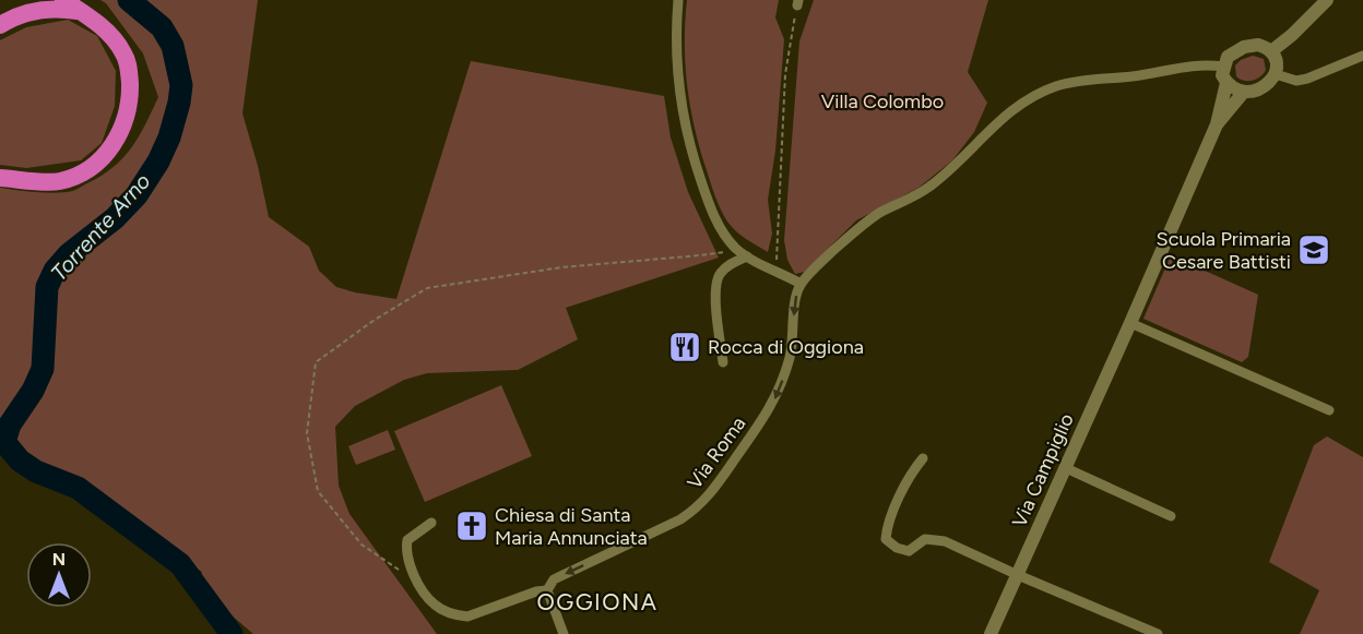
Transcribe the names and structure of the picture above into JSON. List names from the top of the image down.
{
  "streets": {
    "street": ["Via Roma", "Via Campiglio"]
  },
  "one_way": ["Via Roma"],
  "districts": ["OGGIONA"],
  "water": ["Torrente Arno"],
  "parks": ["Villa Colombo"],
  "places": {
    "school or university": ["Scuola Primaria Cesare Battisti"],
    "restaurant": ["Rocca di Oggiona"],
    "church": ["Chiesa di Santa Maria Annunciata"]
  },
  "north": "top"
}
